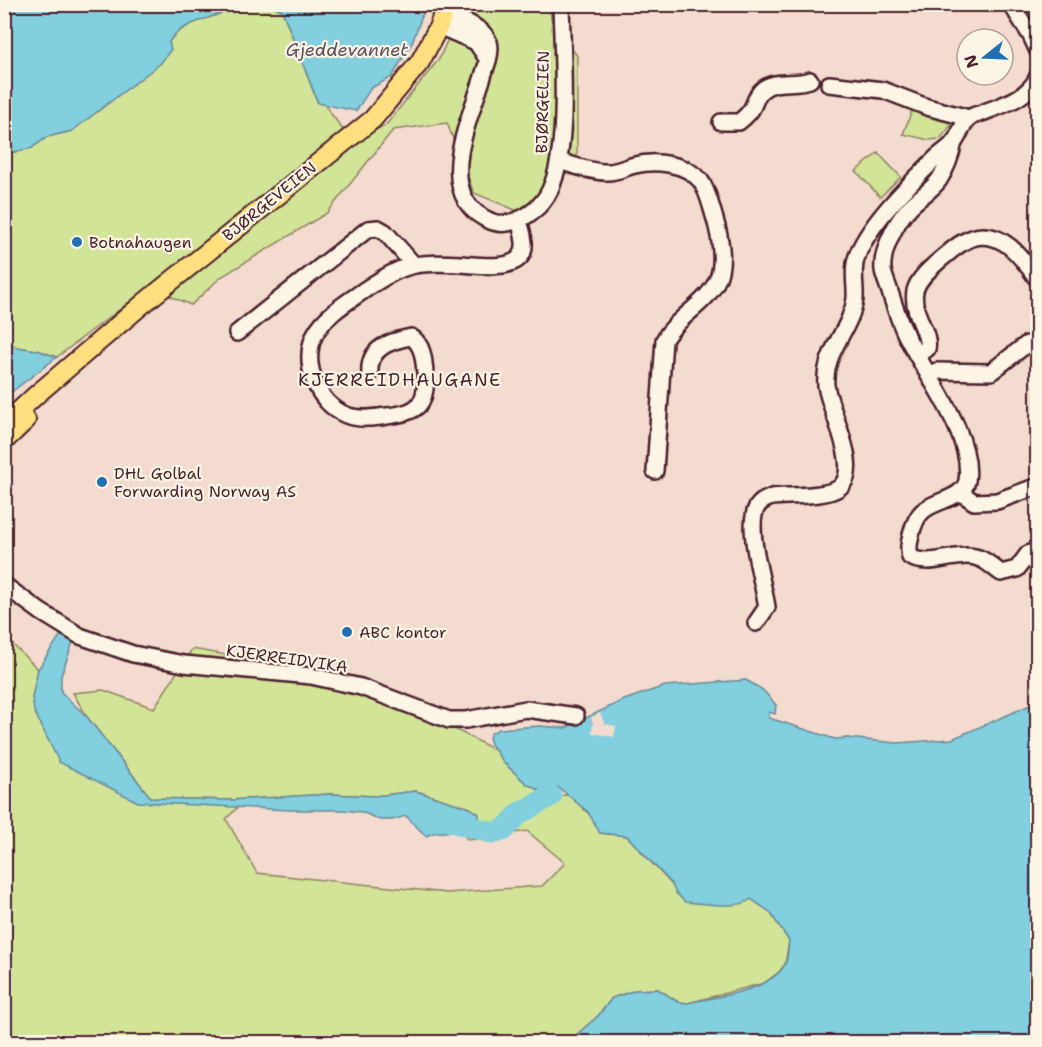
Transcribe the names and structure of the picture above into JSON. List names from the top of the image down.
{
  "streets": {
    "main road": ["BJØRGEVEIEN"],
    "street": ["BJØRGELIEN", "KJERREIDVIKA"]
  },
  "districts": ["KJERREIDHAUGANE"],
  "water": ["Gjeddevannet"],
  "places": ["Botnahaugen", "DHL Golbal Forwarding Norway AS", "ABC kontor"],
  "north": "left"
}
